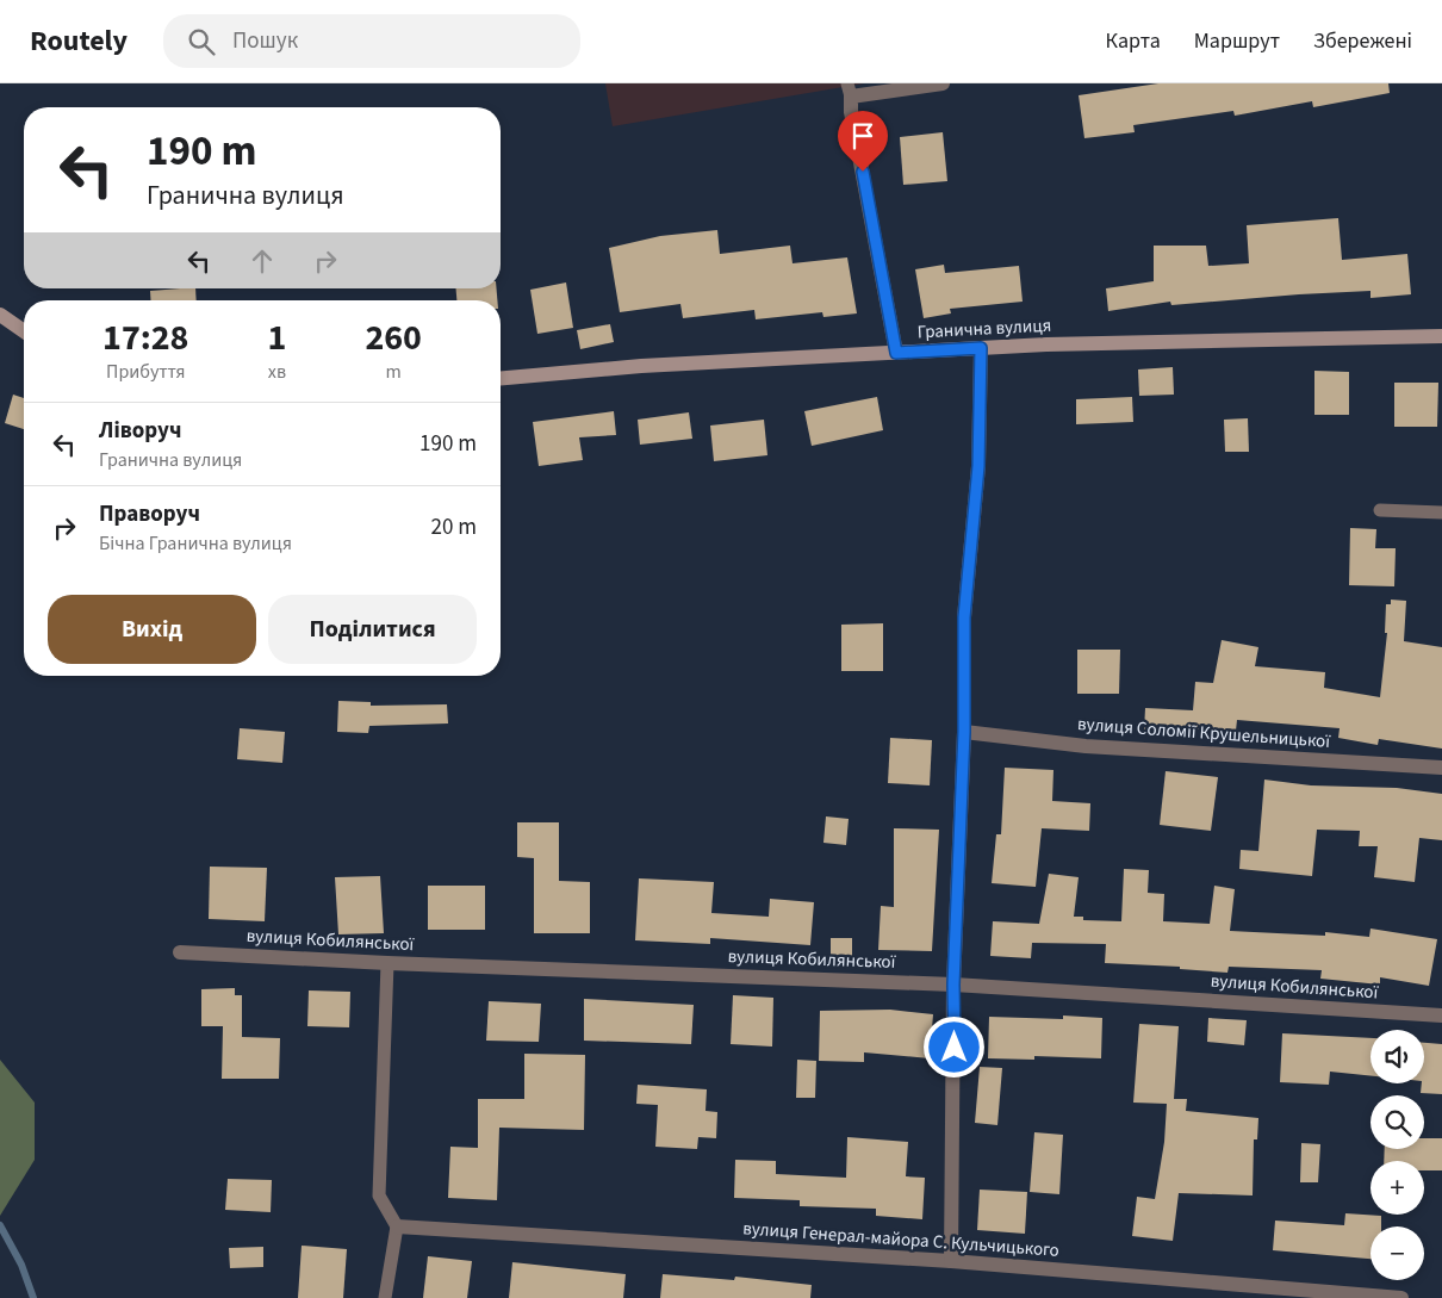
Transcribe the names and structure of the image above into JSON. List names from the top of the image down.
{
  "streets": {
    "street": [
      "Гранична вулиця",
      "вулиця Соломії Крушельницької",
      "вулиця Кобилянської",
      "вулиця Генерал-майора С. Кульчицького"
    ]
  },
  "page": {
    "header": "Routely",
    "search": "Пошук",
    "nav": ["Карта", "Маршрут", "Збережені"],
    "turn": ["190 m", "Гранична вулиця"],
    "eta": [
      "17:28",
      "Прибуття",
      "1",
      "хв",
      "260",
      "m"
    ],
    "list": [
      {
        "name": "Ліворуч",
        "note": "Гранична вулиця",
        "value": "190 m"
      },
      {
        "name": "Праворуч",
        "note": "Бічна Гранична вулиця",
        "value": "20 m"
      }
    ],
    "buttons": ["Вихід", "Поділитися"],
    "map_buttons": ["+", "−"]
  }
}
